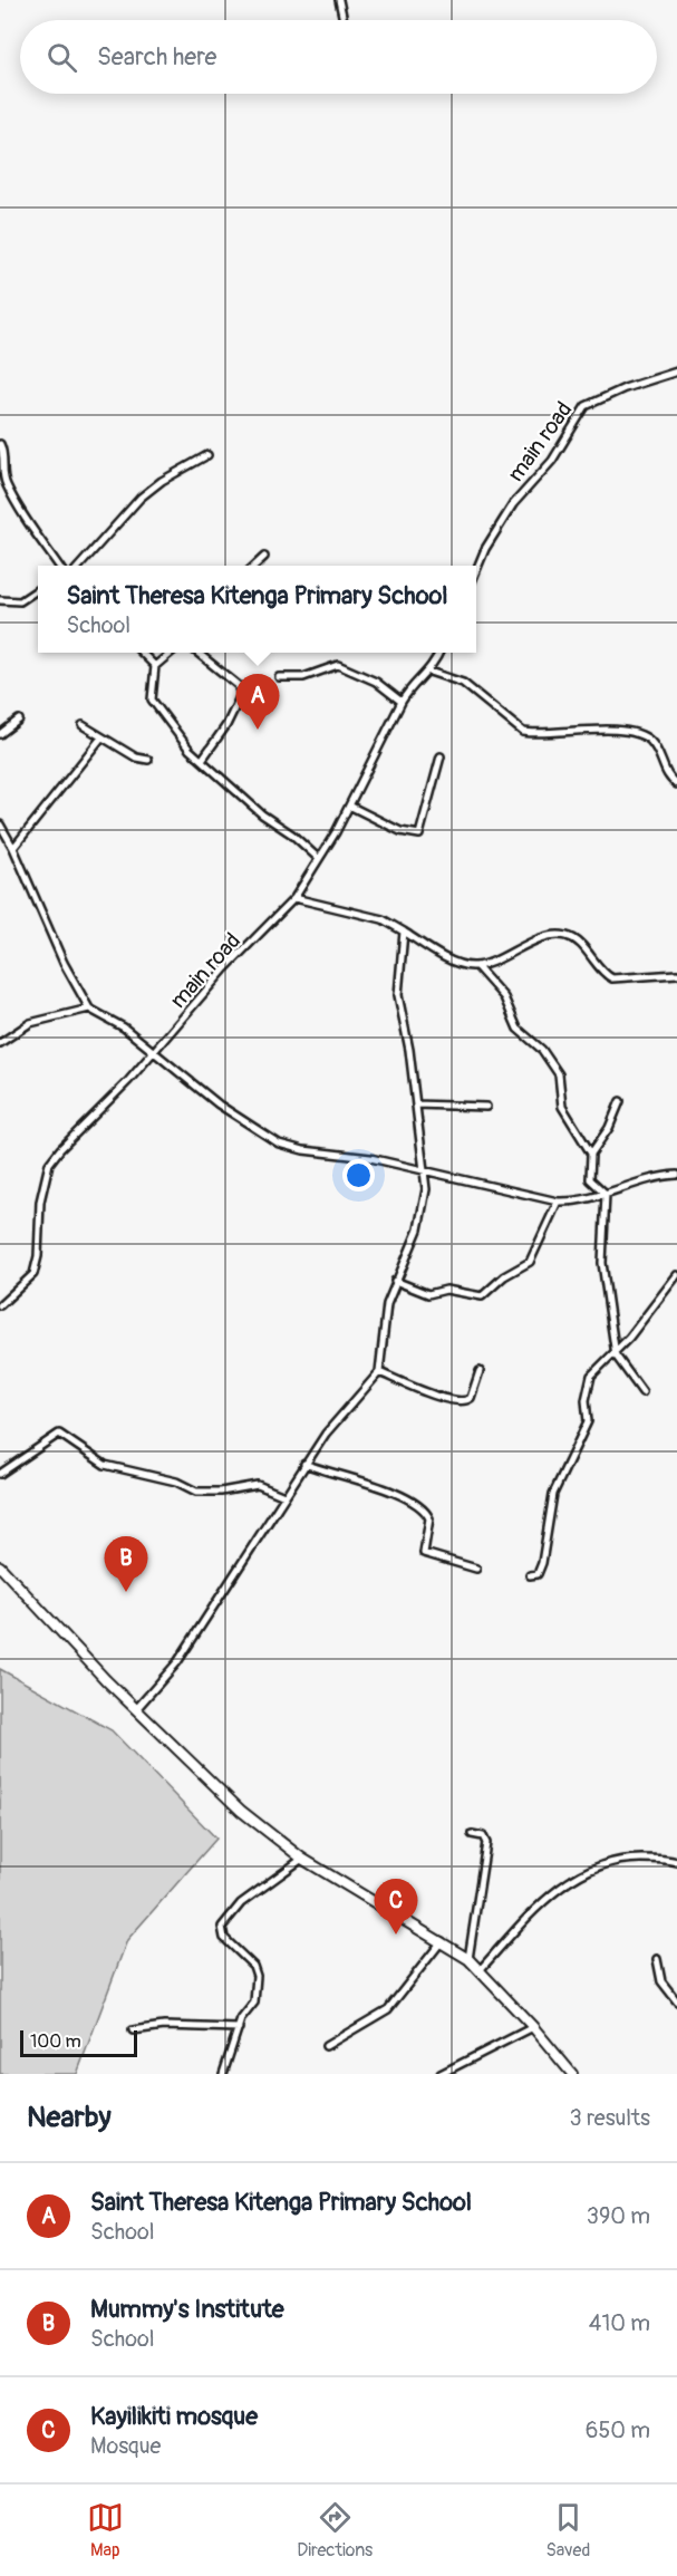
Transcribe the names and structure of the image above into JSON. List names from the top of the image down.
{
  "streets": {
    "street": ["main road"]
  },
  "scale_bar": "100 m",
  "page": {
    "search": "Search here",
    "popup": ["Saint Theresa Kitenga Primary School", "School"],
    "pins": ["A", "B", "C"],
    "scale": "100 m",
    "heading": ["Nearby", "3 results"],
    "list": [
      {
        "mark": "A",
        "name": "Saint Theresa Kitenga Primary School",
        "note": "School",
        "value": "390 m"
      },
      {
        "mark": "B",
        "name": "Mummy's Institute",
        "note": "School",
        "value": "410 m"
      },
      {
        "mark": "C",
        "name": "Kayilikiti mosque",
        "note": "Mosque",
        "value": "650 m"
      }
    ],
    "nav": ["Map", "Directions", "Saved"]
  }
}
